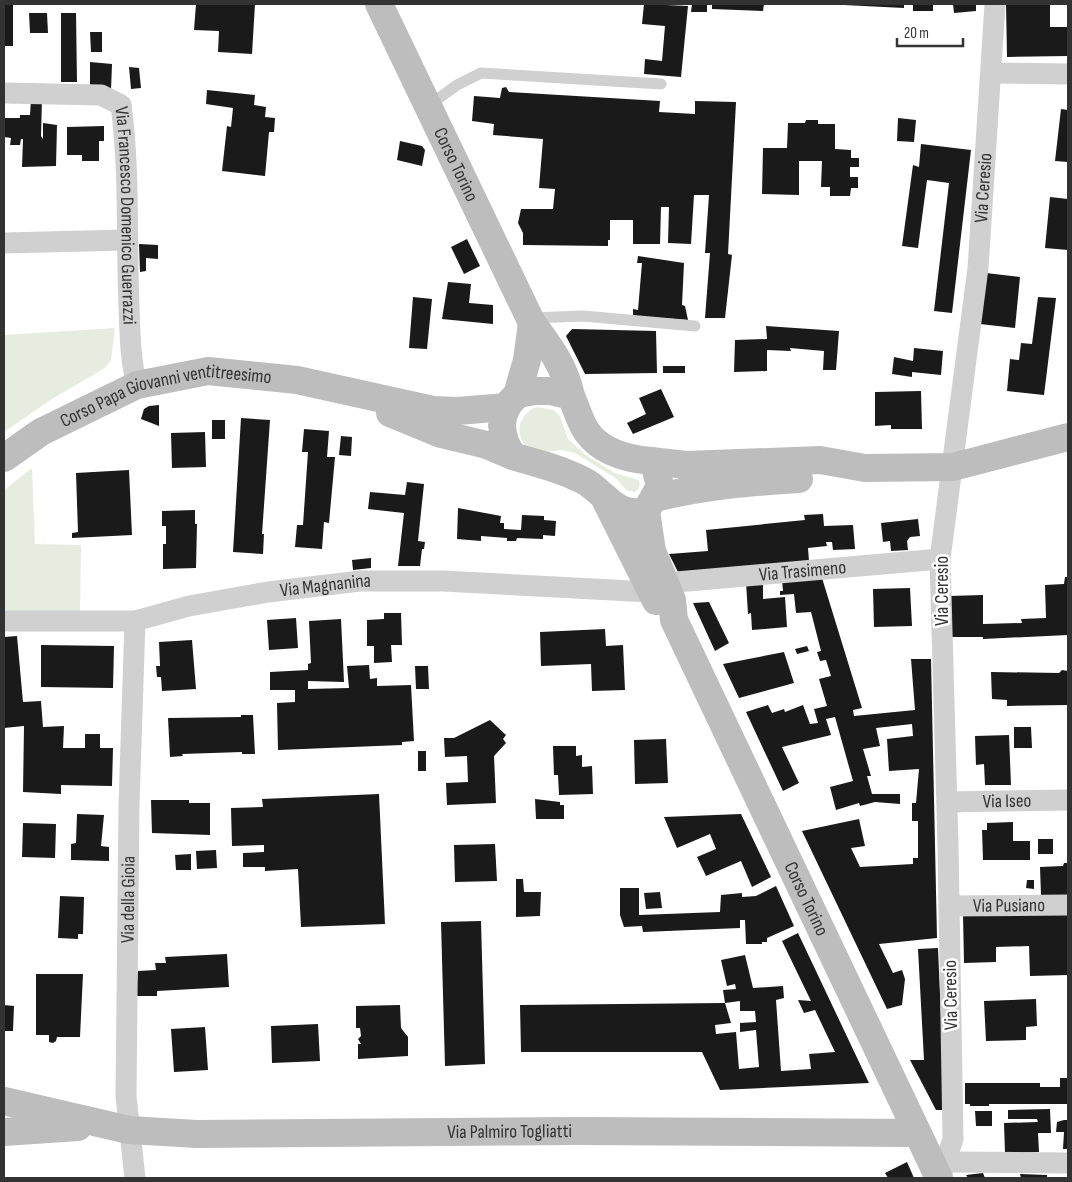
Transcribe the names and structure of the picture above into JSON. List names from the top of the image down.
{
  "streets": {
    "main road": ["Corso Torino", "Corso Papa Giovanni ventitreesimo", "Via Palmiro Togliatti"],
    "street": [
      "Via Ceresio",
      "Via Francesco Domenico Guerrazzi",
      "Via Trasimeno",
      "Via Magnanina",
      "Via Iseo",
      "Via della Gioia",
      "Via Pusiano"
    ]
  },
  "crossings": [
    ["Corso Torino", "Via Ceresio"],
    ["Corso Torino", "Corso Papa Giovanni ventitreesimo"],
    ["Corso Torino", "Via Trasimeno"],
    ["Corso Torino", "Via Magnanina"],
    ["Corso Torino", "Via Palmiro Togliatti"],
    ["Via Ceresio", "Via Trasimeno"],
    ["Via Ceresio", "Via Iseo"],
    ["Via Ceresio", "Via Pusiano"],
    ["Via Francesco Domenico Guerrazzi", "Corso Papa Giovanni ventitreesimo"],
    ["Via Trasimeno", "Via Magnanina"],
    ["Via Magnanina", "Via della Gioia"],
    ["Via della Gioia", "Via Palmiro Togliatti"]
  ],
  "scale_bar": "20 m"
}
